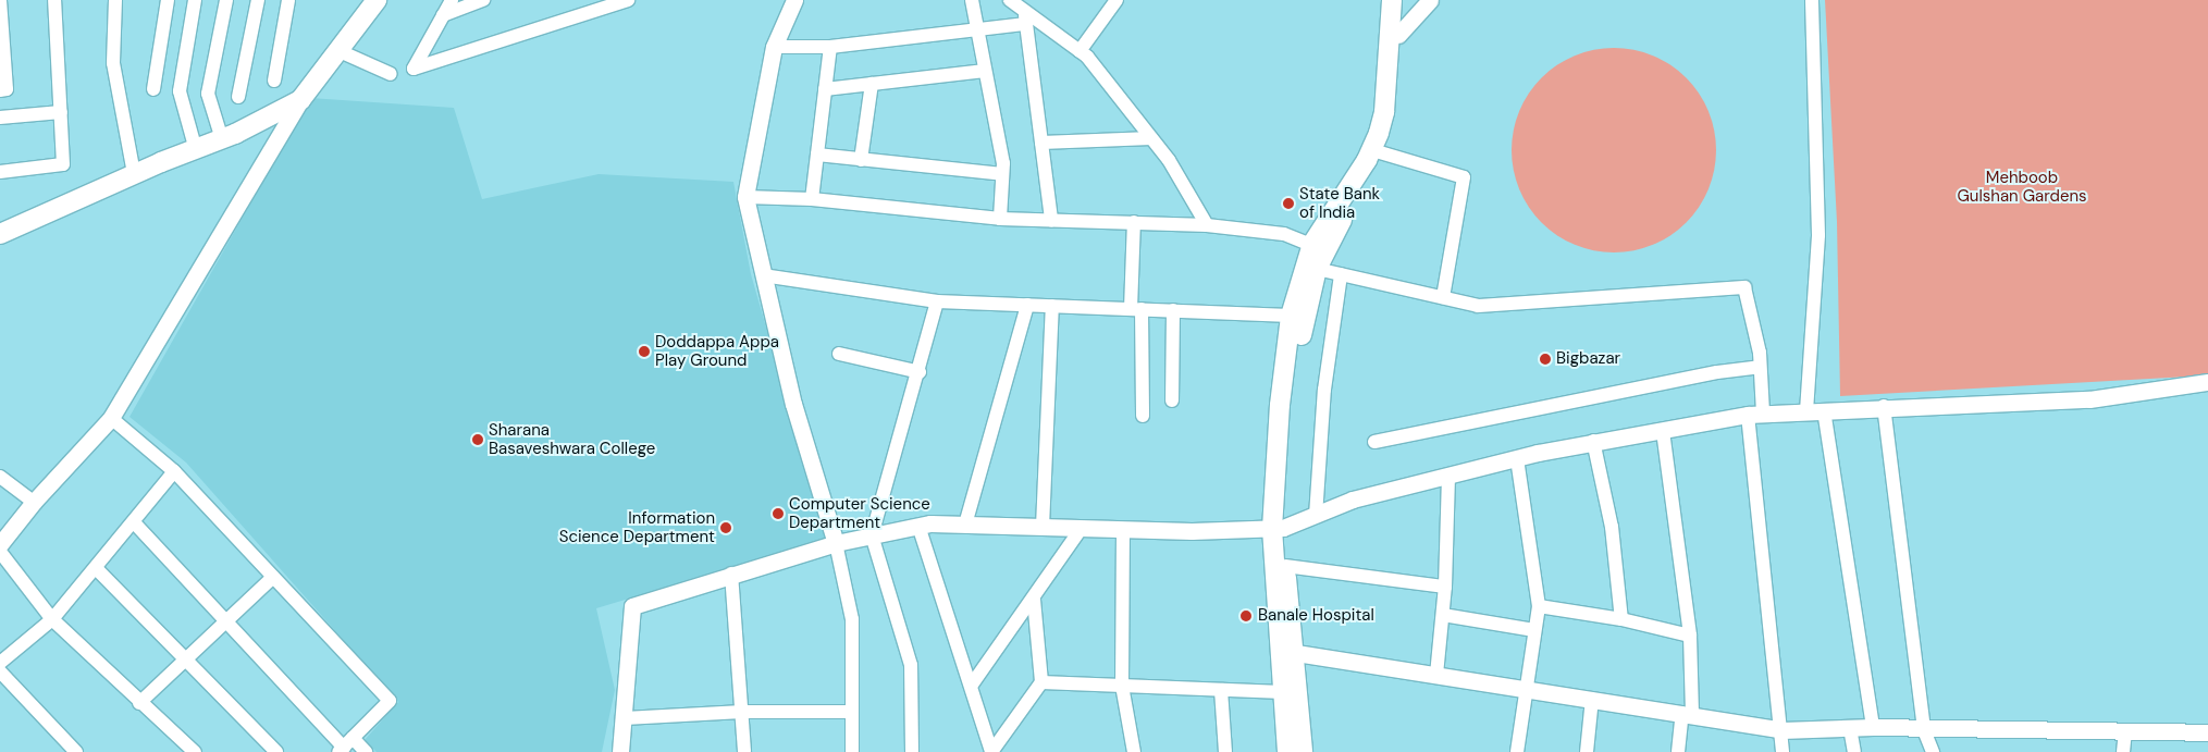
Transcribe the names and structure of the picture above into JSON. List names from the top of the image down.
{
  "parks": ["Mehboob Gulshan Gardens"],
  "places": [
    "State Bank of India",
    "Doddappa Appa Play Ground",
    "Bigbazar",
    "Sharana Basaveshwara College",
    "Computer Science Department",
    "Information Science Department",
    "Banale Hospital"
  ]
}
